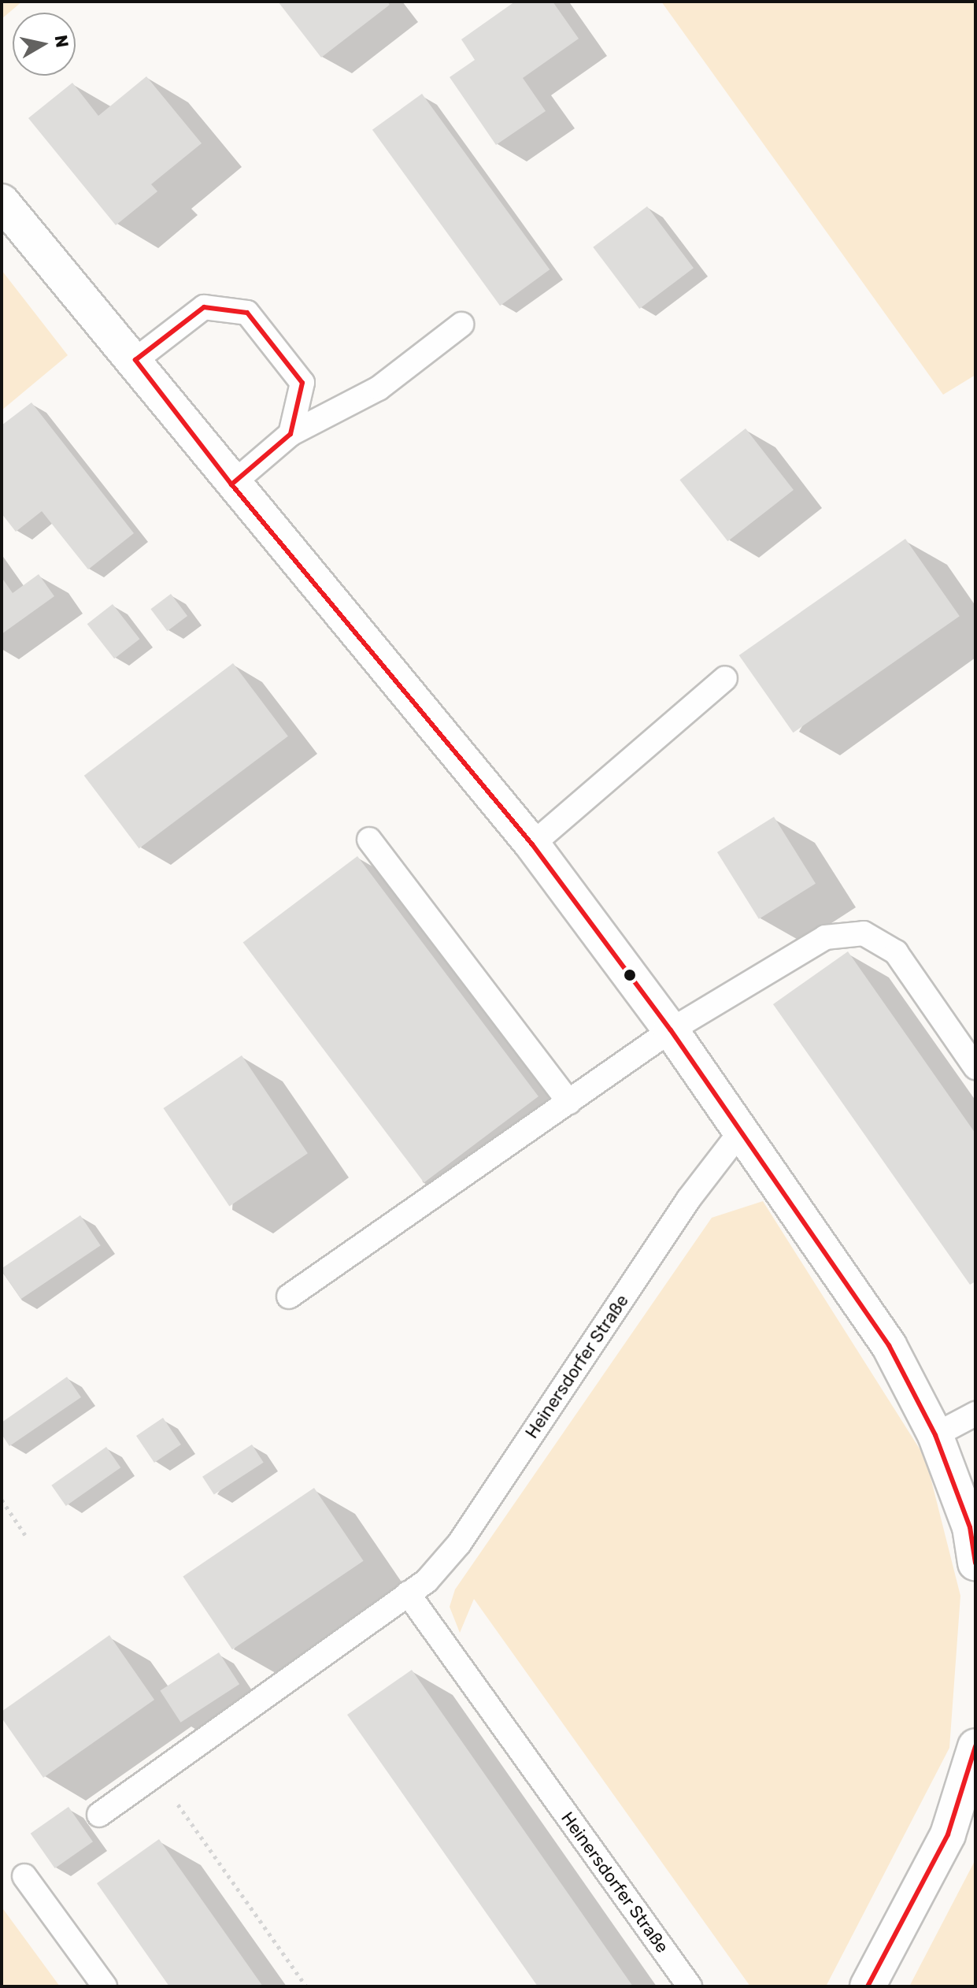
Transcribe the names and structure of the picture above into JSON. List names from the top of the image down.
{
  "streets": {
    "lane": ["Heinersdorfer Straße"]
  },
  "north": "right"
}
